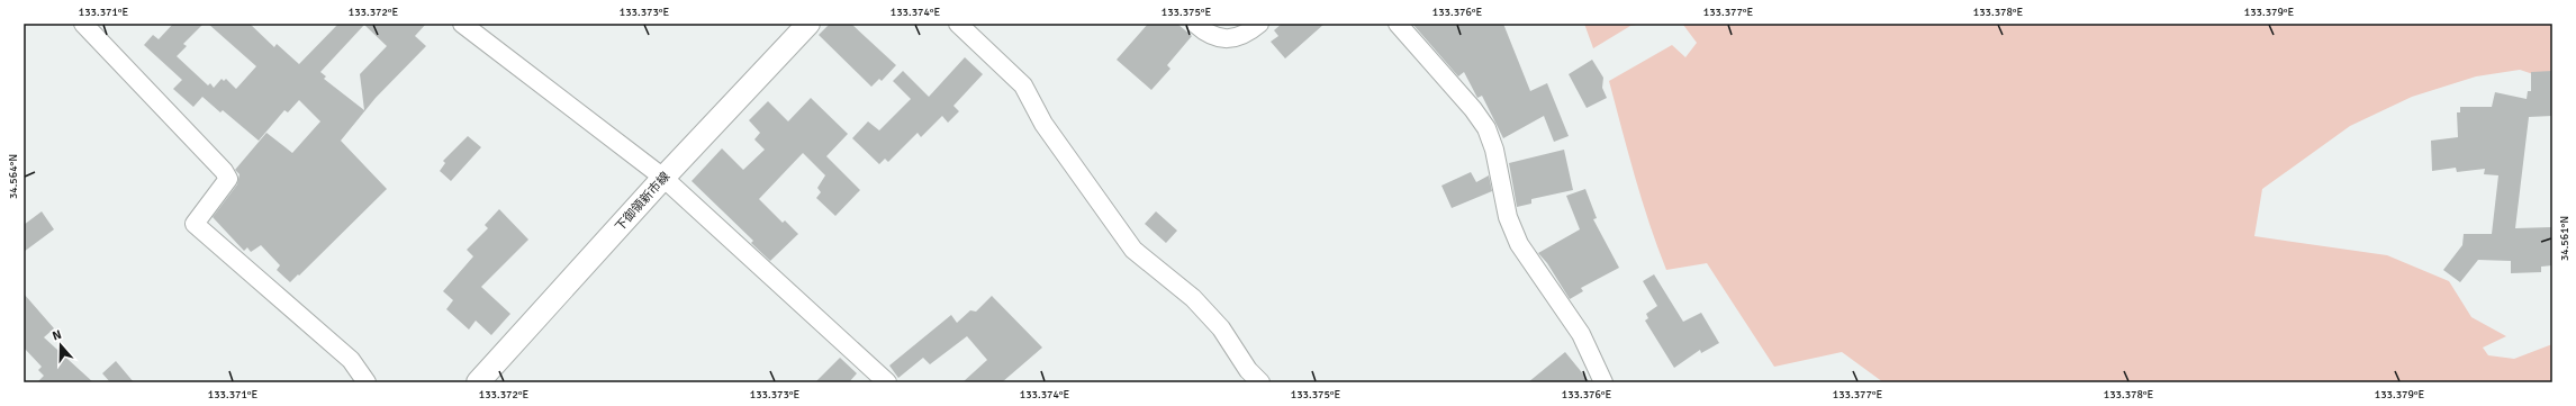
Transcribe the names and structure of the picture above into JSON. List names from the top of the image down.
{
  "streets": {
    "main road": ["下御領新市線"]
  },
  "north": "top",
  "coordinates": [
    "133.371°E",
    "133.372°E",
    "133.373°E",
    "133.374°E",
    "133.375°E",
    "133.376°E",
    "133.377°E",
    "133.378°E",
    "133.379°E",
    "34.564°N",
    "34.561°N"
  ]
}
